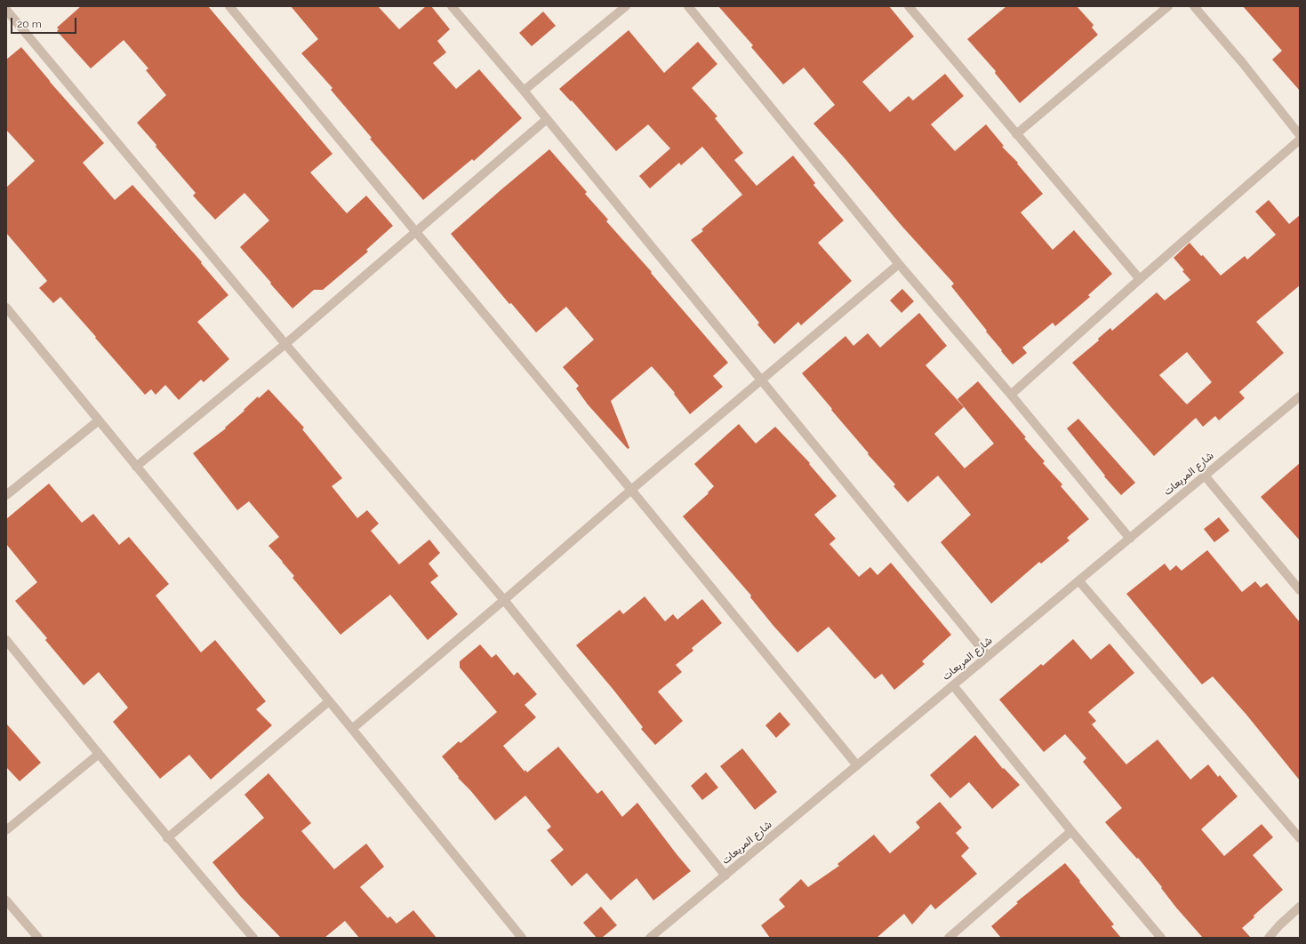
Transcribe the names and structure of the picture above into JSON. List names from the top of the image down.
{
  "streets": {
    "street": ["شارع المربعات"]
  },
  "scale_bar": "20 m"
}
